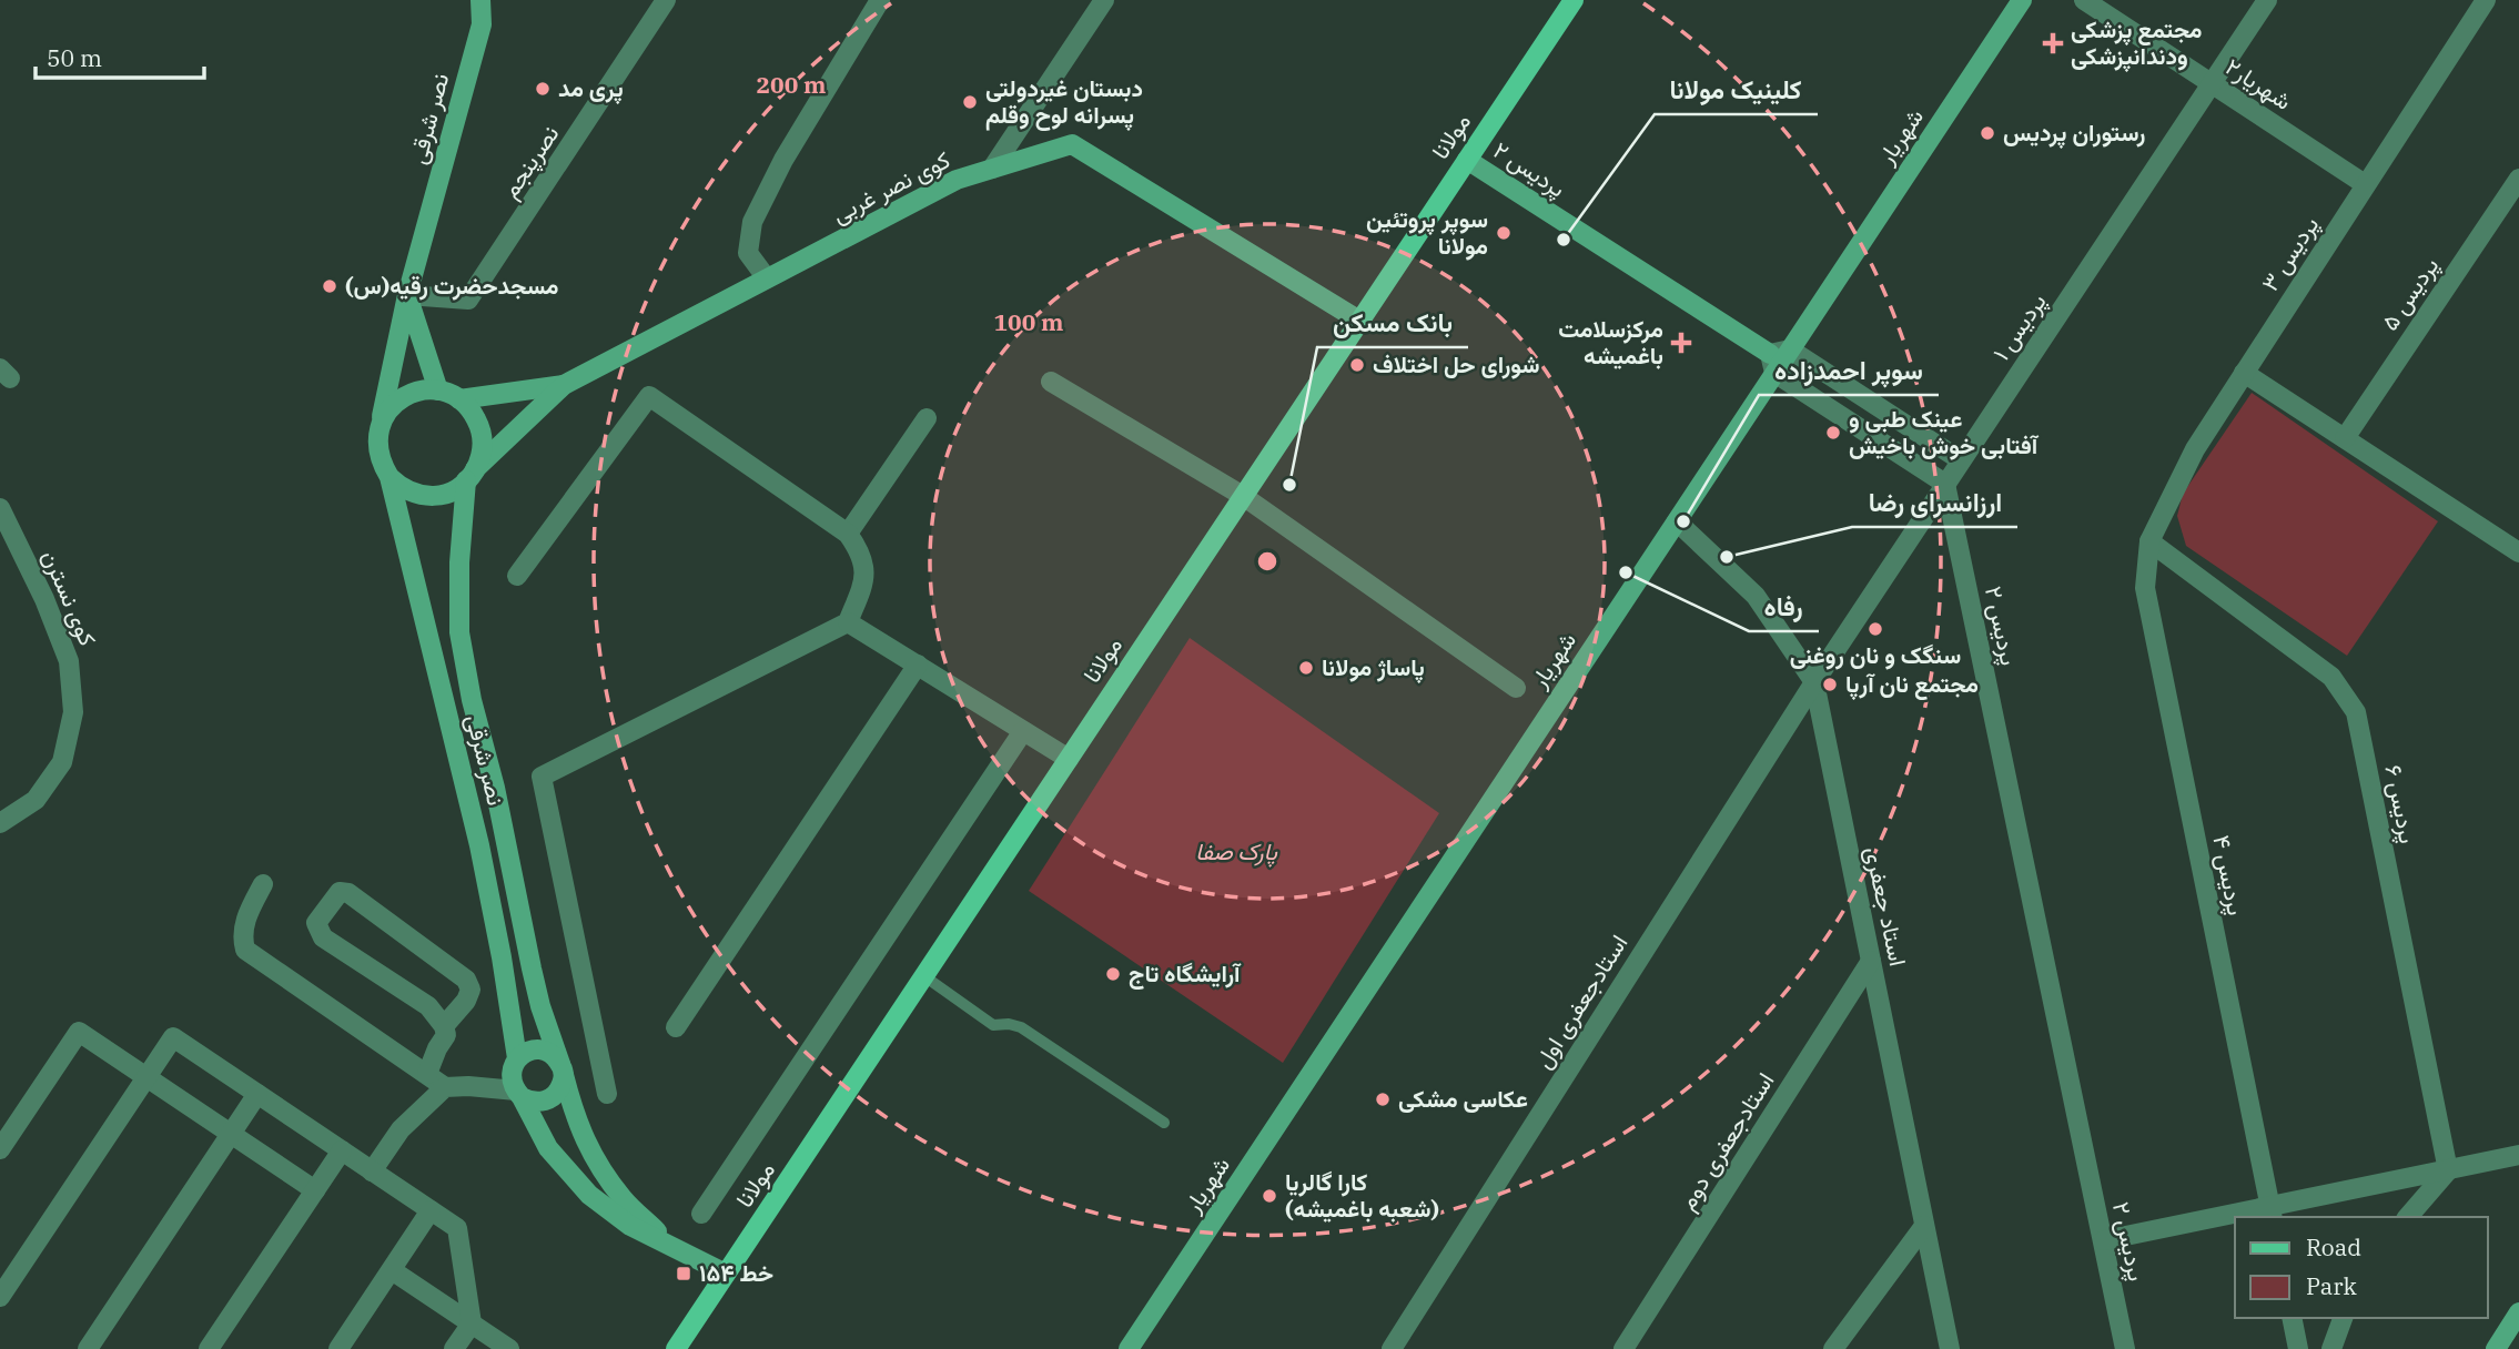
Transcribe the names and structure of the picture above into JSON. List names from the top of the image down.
{
  "streets": {
    "main road": ["مولانا"],
    "street": [
      "شهریار۲",
      "نصر شرقی",
      "شهریار",
      "نصرپنجم",
      "پردیس ۲",
      "کوی نصر غربی",
      "پردیس ۳",
      "پردیس ۵",
      "پردیس ۱",
      "کوی نسترن",
      "پردیس ۶",
      "پردیس ۴",
      "استاد جعفری",
      "استادجعفری اول",
      "استادجعفری دوم"
    ]
  },
  "crossings": [
    ["شهریار۲", "پردیس ۳"],
    ["شهریار۲", "پردیس ۱"],
    ["نصر شرقی", "نصرپنجم"],
    ["نصر شرقی", "کوی نصر غربی"],
    ["مولانا", "پردیس ۲"],
    ["مولانا", "کوی نصر غربی"],
    ["شهریار", "پردیس ۲"],
    ["شهریار", "استاد جعفری"],
    ["پردیس ۲", "پردیس ۱"],
    ["پردیس ۳", "پردیس ۶"],
    ["پردیس ۳", "پردیس ۴"],
    ["پردیس ۱", "استاد جعفری"],
    ["پردیس ۱", "استادجعفری اول"],
    ["پردیس ۶", "پردیس ۴"],
    ["استاد جعفری", "استادجعفری اول"],
    ["استاد جعفری", "استادجعفری دوم"]
  ],
  "parks": ["پارک صفا"],
  "places": {
    "health": ["مجتمع پزشکی ودندانپزشکی", "مرکزسلامت باغمیشه"],
    "other": [
      "پری مد",
      "دبستان غیردولتی پسرانه لوح وقلم",
      "رستوران پردیس",
      "سوپر پروتئین مولانا",
      "کلینیک مولانا",
      "مسجدحضرت رقیه(س)",
      "شورای حل اختلاف",
      "عینک طبی و آفتابی خوش باخیش",
      "بانک مسکن",
      "سوپر احمدزاده",
      "ارزانسرای رضا",
      "رفاه",
      "سنگک و نان روغنی",
      "پاساژ مولانا",
      "مجتمع نان آرپا",
      "آرایشگاه تاج",
      "عکاسی مشکی",
      "کارا گالریا (شعبه باغمیشه)"
    ],
    "transit": ["خط ۱۵۴"]
  },
  "legend": ["Road", "Park"],
  "scale_bar": "50 m",
  "rings": ["200 m", "100 m"]
}
